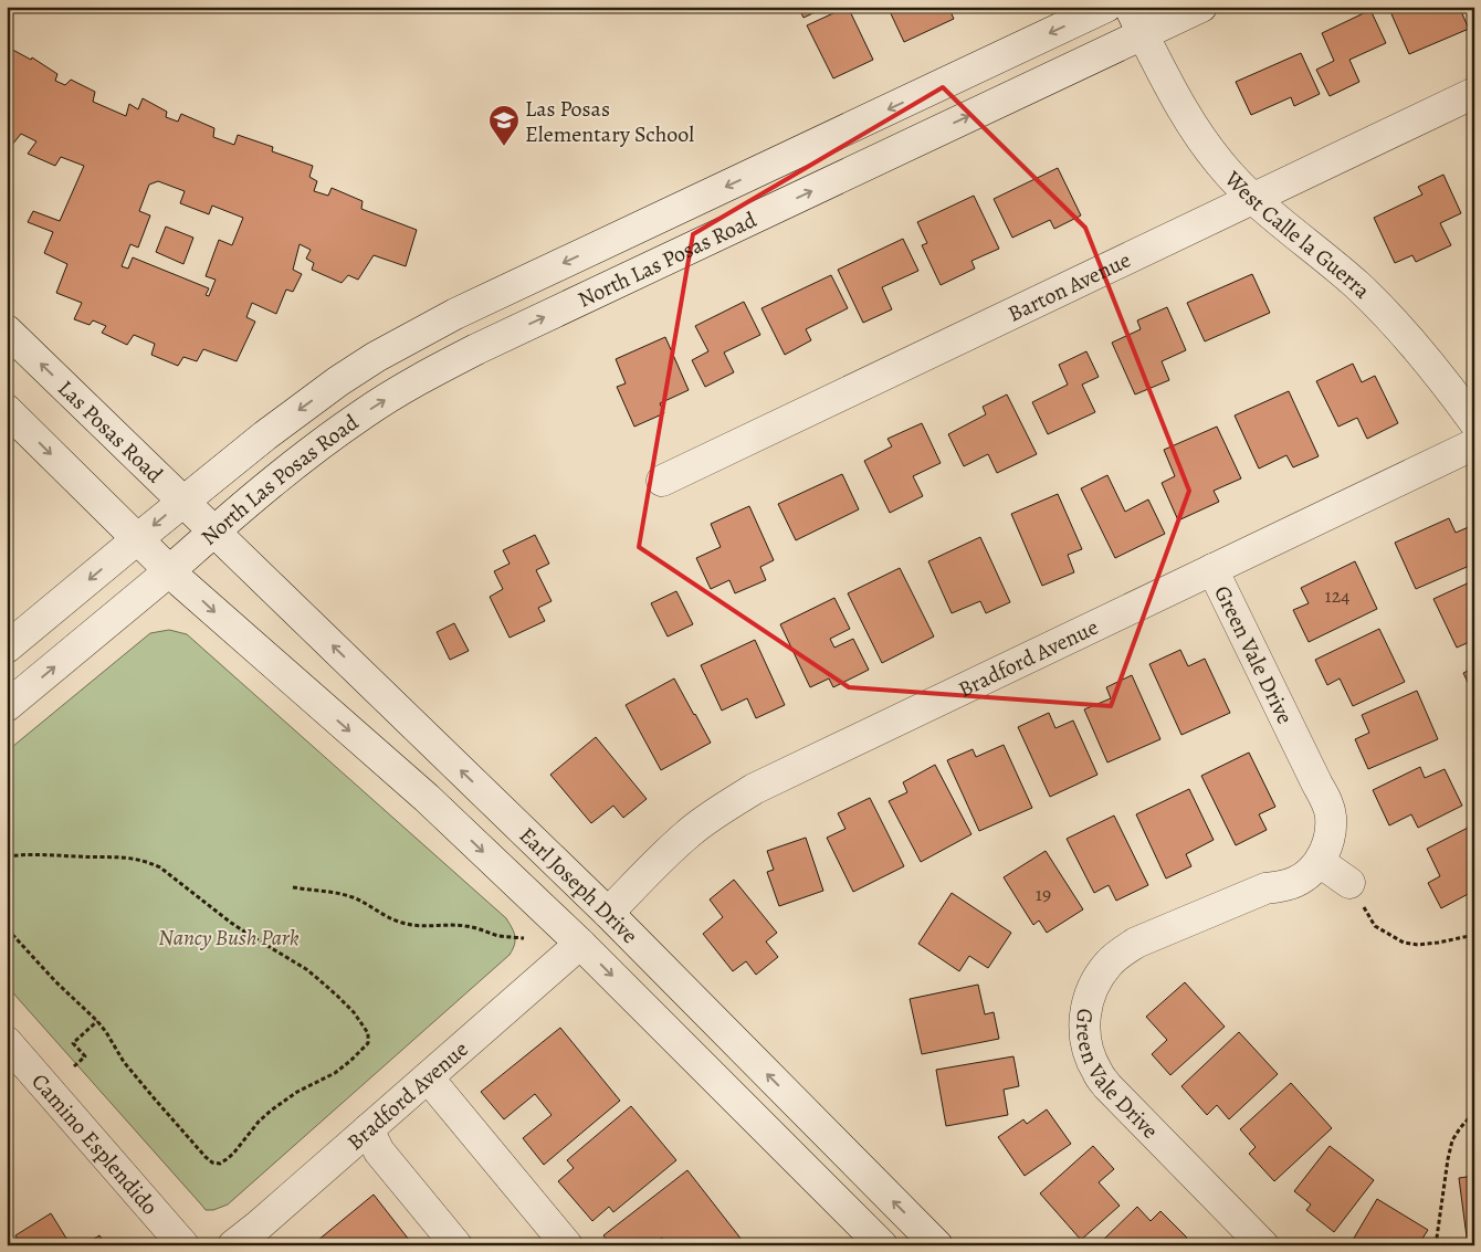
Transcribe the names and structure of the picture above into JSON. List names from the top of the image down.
{
  "streets": {
    "street": [
      "West Calle la Guerra",
      "North Las Posas Road",
      "Barton Avenue",
      "Las Posas Road",
      "Green Vale Drive",
      "Bradford Avenue",
      "Earl Joseph Drive",
      "Camino Esplendido"
    ]
  },
  "crossings": [
    ["West Calle la Guerra", "North Las Posas Road"],
    ["West Calle la Guerra", "Barton Avenue"],
    ["North Las Posas Road", "Las Posas Road"],
    ["North Las Posas Road", "Earl Joseph Drive"],
    ["Las Posas Road", "Earl Joseph Drive"],
    ["Green Vale Drive", "Bradford Avenue"],
    ["Bradford Avenue", "Earl Joseph Drive"]
  ],
  "parks": ["Nancy Bush Park"],
  "places": {
    "school or university": ["Las Posas Elementary School"]
  },
  "house_numbers": ["124", "19"]
}
